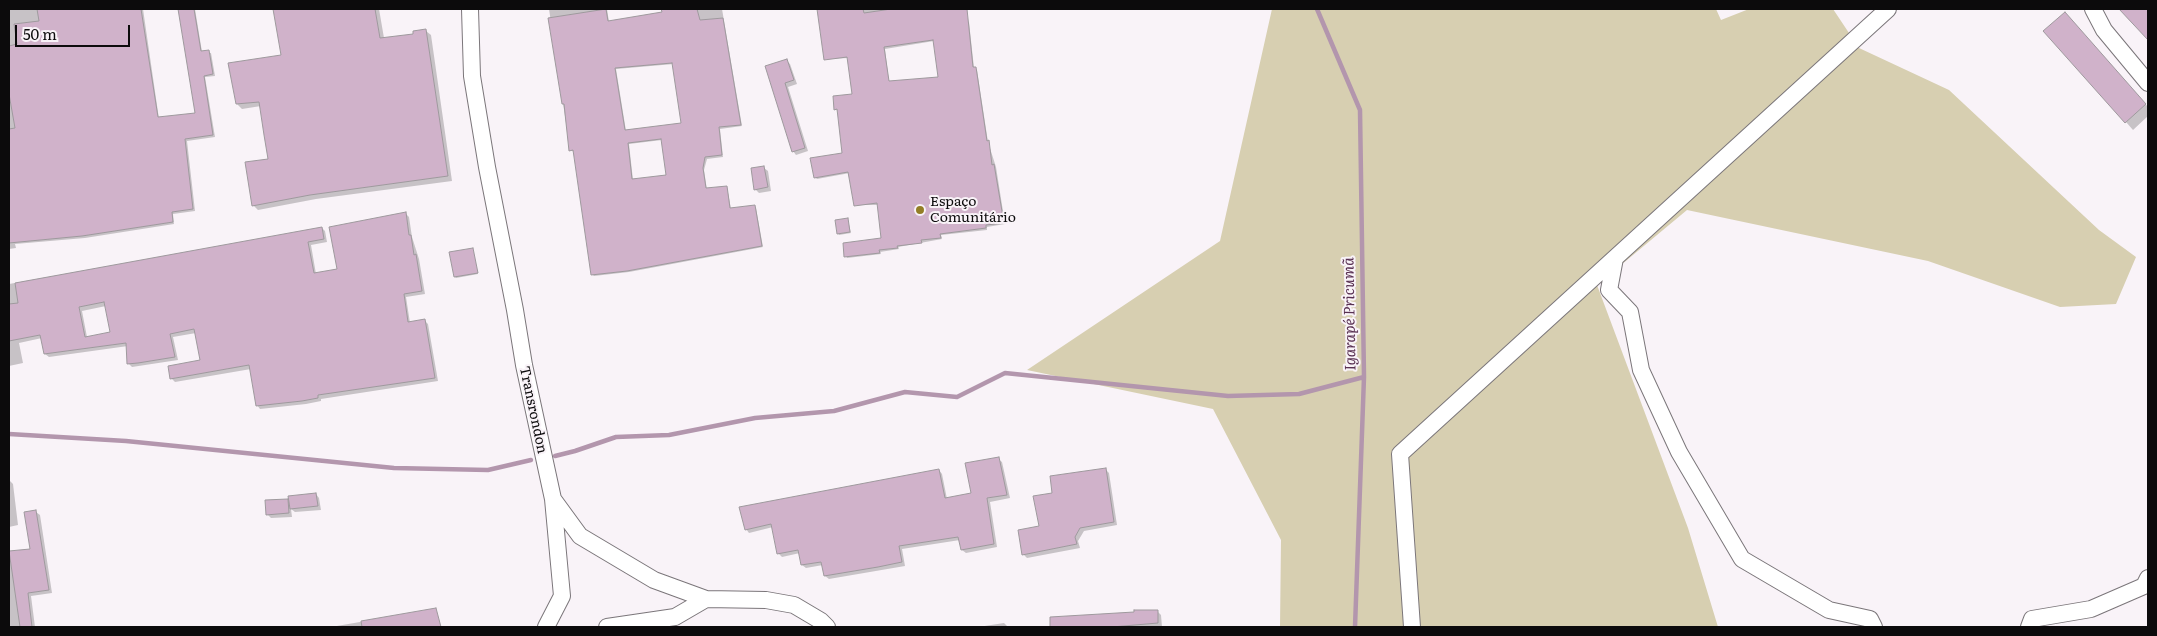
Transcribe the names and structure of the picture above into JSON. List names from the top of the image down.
{
  "streets": {
    "street": ["Transrondon"]
  },
  "water": ["Igarapé Pricumã"],
  "places": ["Espaço Comunitário"],
  "scale_bar": "50 m"
}
